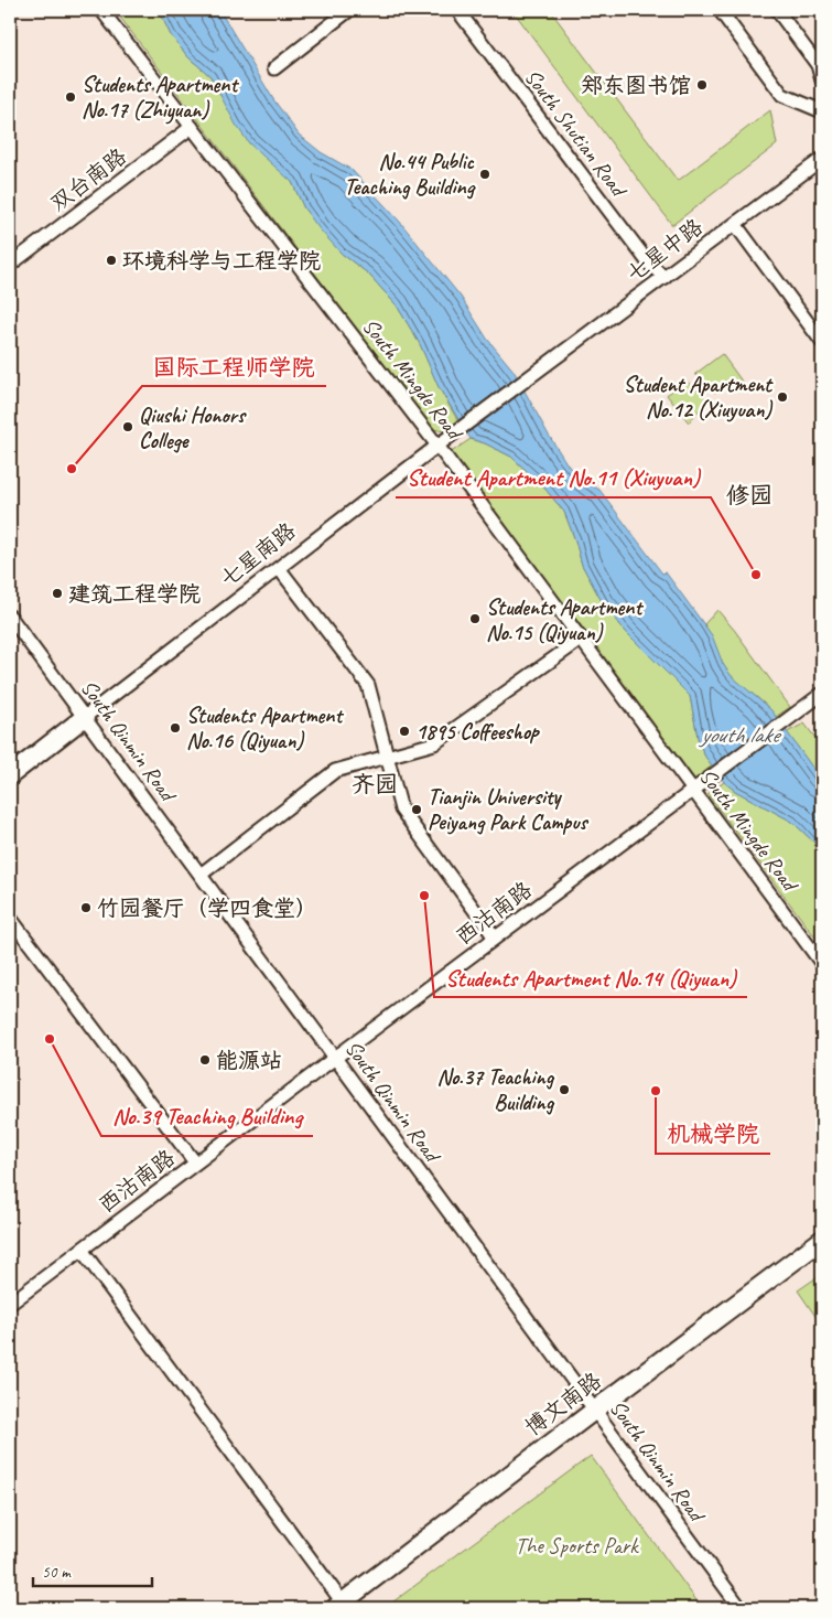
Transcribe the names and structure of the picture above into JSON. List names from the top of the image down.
{
  "streets": {
    "street": [
      "South Shutian Road",
      "双台南路",
      "七星中路",
      "South Mingde Road",
      "七星南路",
      "South Qinmin Road",
      "西沽南路",
      "博文南路"
    ]
  },
  "crossings": [
    ["South Shutian Road", "七星中路"],
    ["双台南路", "South Mingde Road"],
    ["七星中路", "七星南路"],
    ["South Mingde Road", "七星南路"],
    ["South Mingde Road", "西沽南路"],
    ["七星南路", "South Qinmin Road"],
    ["South Qinmin Road", "西沽南路"],
    ["South Qinmin Road", "博文南路"]
  ],
  "districts": ["修园", "齐园"],
  "water": ["youth lake"],
  "parks": ["The Sports Park"],
  "places": [
    "郑东图书馆",
    "Students Apartment No.17 (Zhiyuan)",
    "No.44 Public Teaching Building",
    "环境科学与工程学院",
    "Student Apartment No.12 (Xiuyuan)",
    "Qiushi Honors College",
    "国际工程师学院",
    "Student Apartment No.11 (Xiuyuan)",
    "建筑工程学院",
    "Students Apartment No.15 (Qiyuan)",
    "Students Apartment No.16 (Qiyuan)",
    "1895 Coffeeshop",
    "Tianjin University Peiyang Park Campus",
    "Students Apartment No.14 (Qiyuan)",
    "竹园餐厅（学四食堂）",
    "No.39 Teaching Building",
    "能源站",
    "No.37 Teaching Building",
    "机械学院"
  ],
  "scale_bar": "50 m"
}
